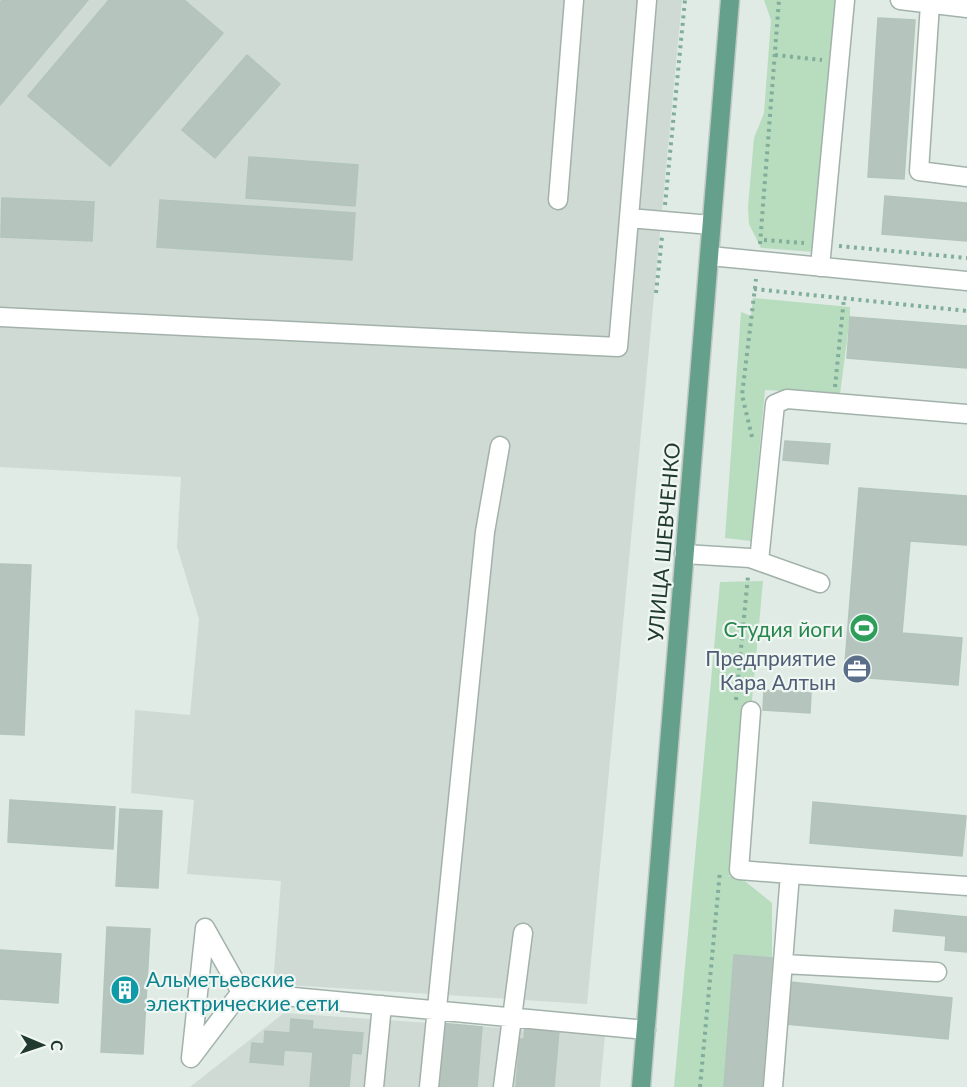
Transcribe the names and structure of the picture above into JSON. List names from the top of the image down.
{
  "streets": {
    "main road": ["УЛИЦА ШЕВЧЕНКО"]
  },
  "places": {
    "sports": ["Студия йоги"],
    "office": ["Предприятие Кара Алтын"],
    "building": ["Альметьевские электрические сети"]
  },
  "north": "right"
}
